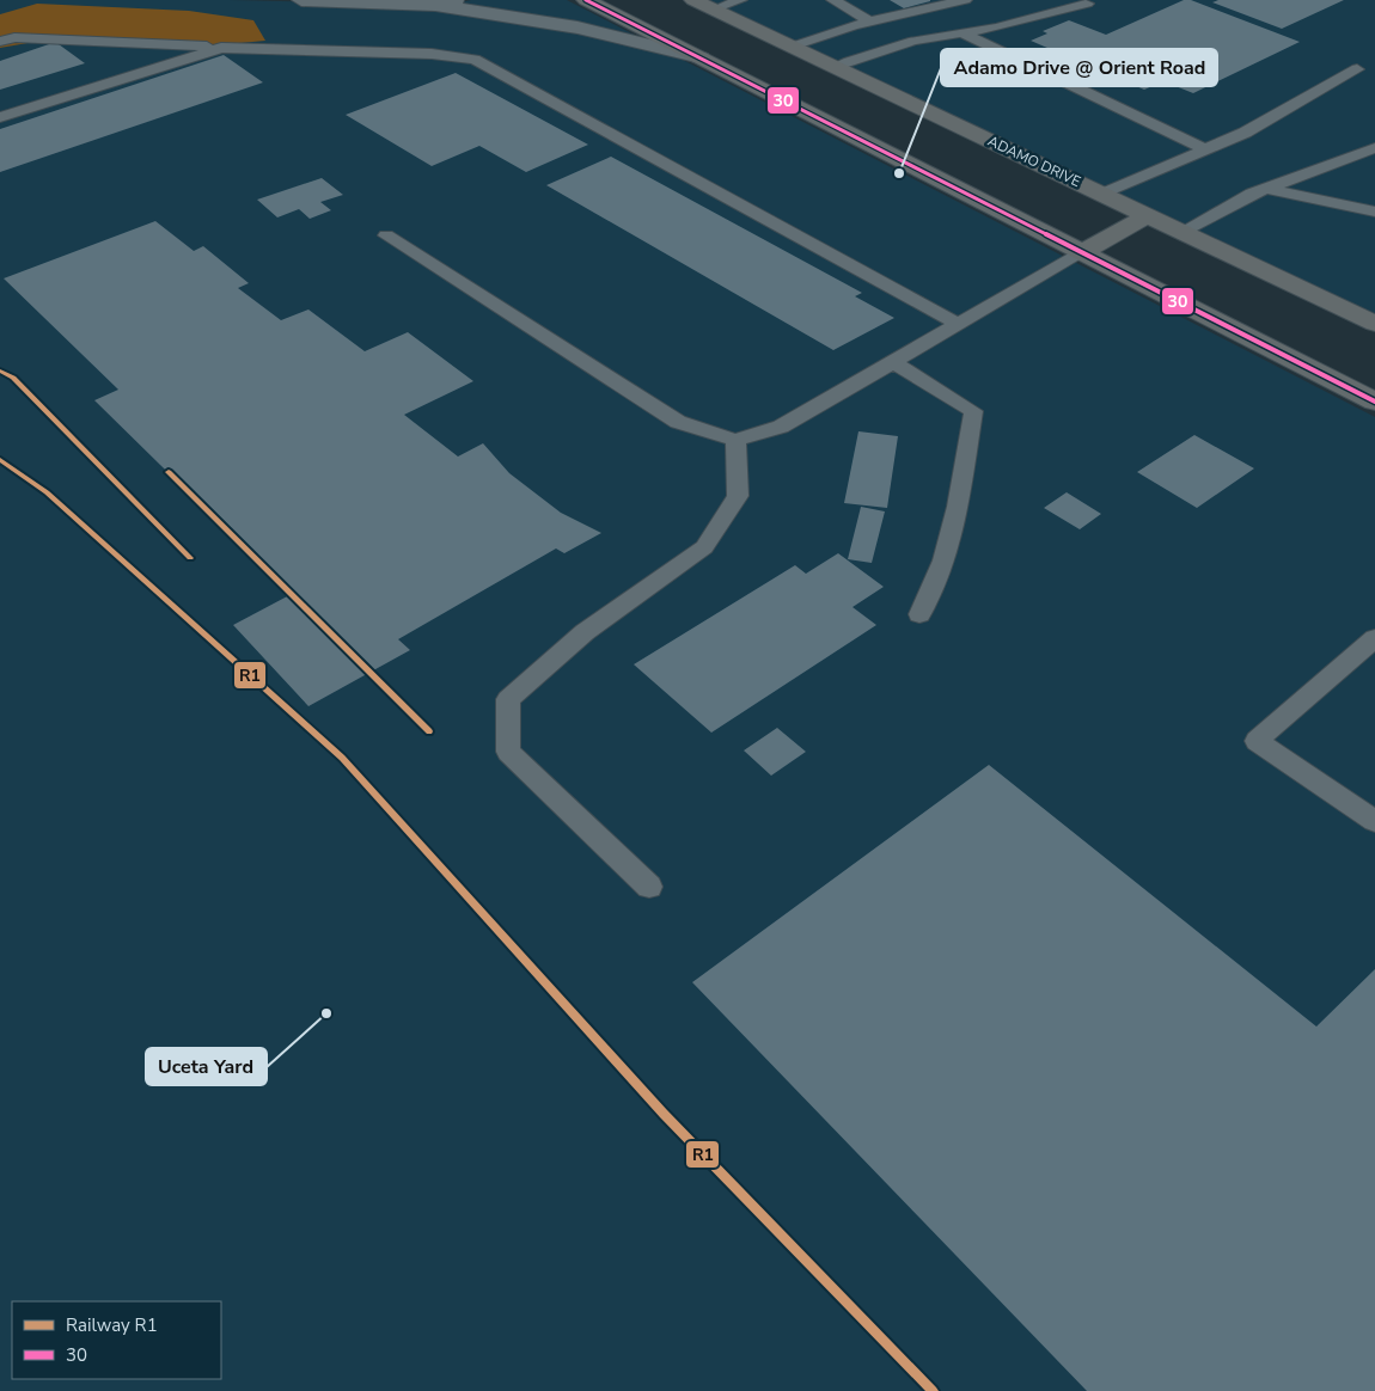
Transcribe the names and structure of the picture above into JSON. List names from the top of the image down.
{
  "streets": {
    "main road": ["ADAMO DRIVE"]
  },
  "places": ["Adamo Drive @ Orient Road", "Uceta Yard"],
  "lines": ["transit line 30", "rail line R1"],
  "legend": ["Railway R1", "30"]
}
